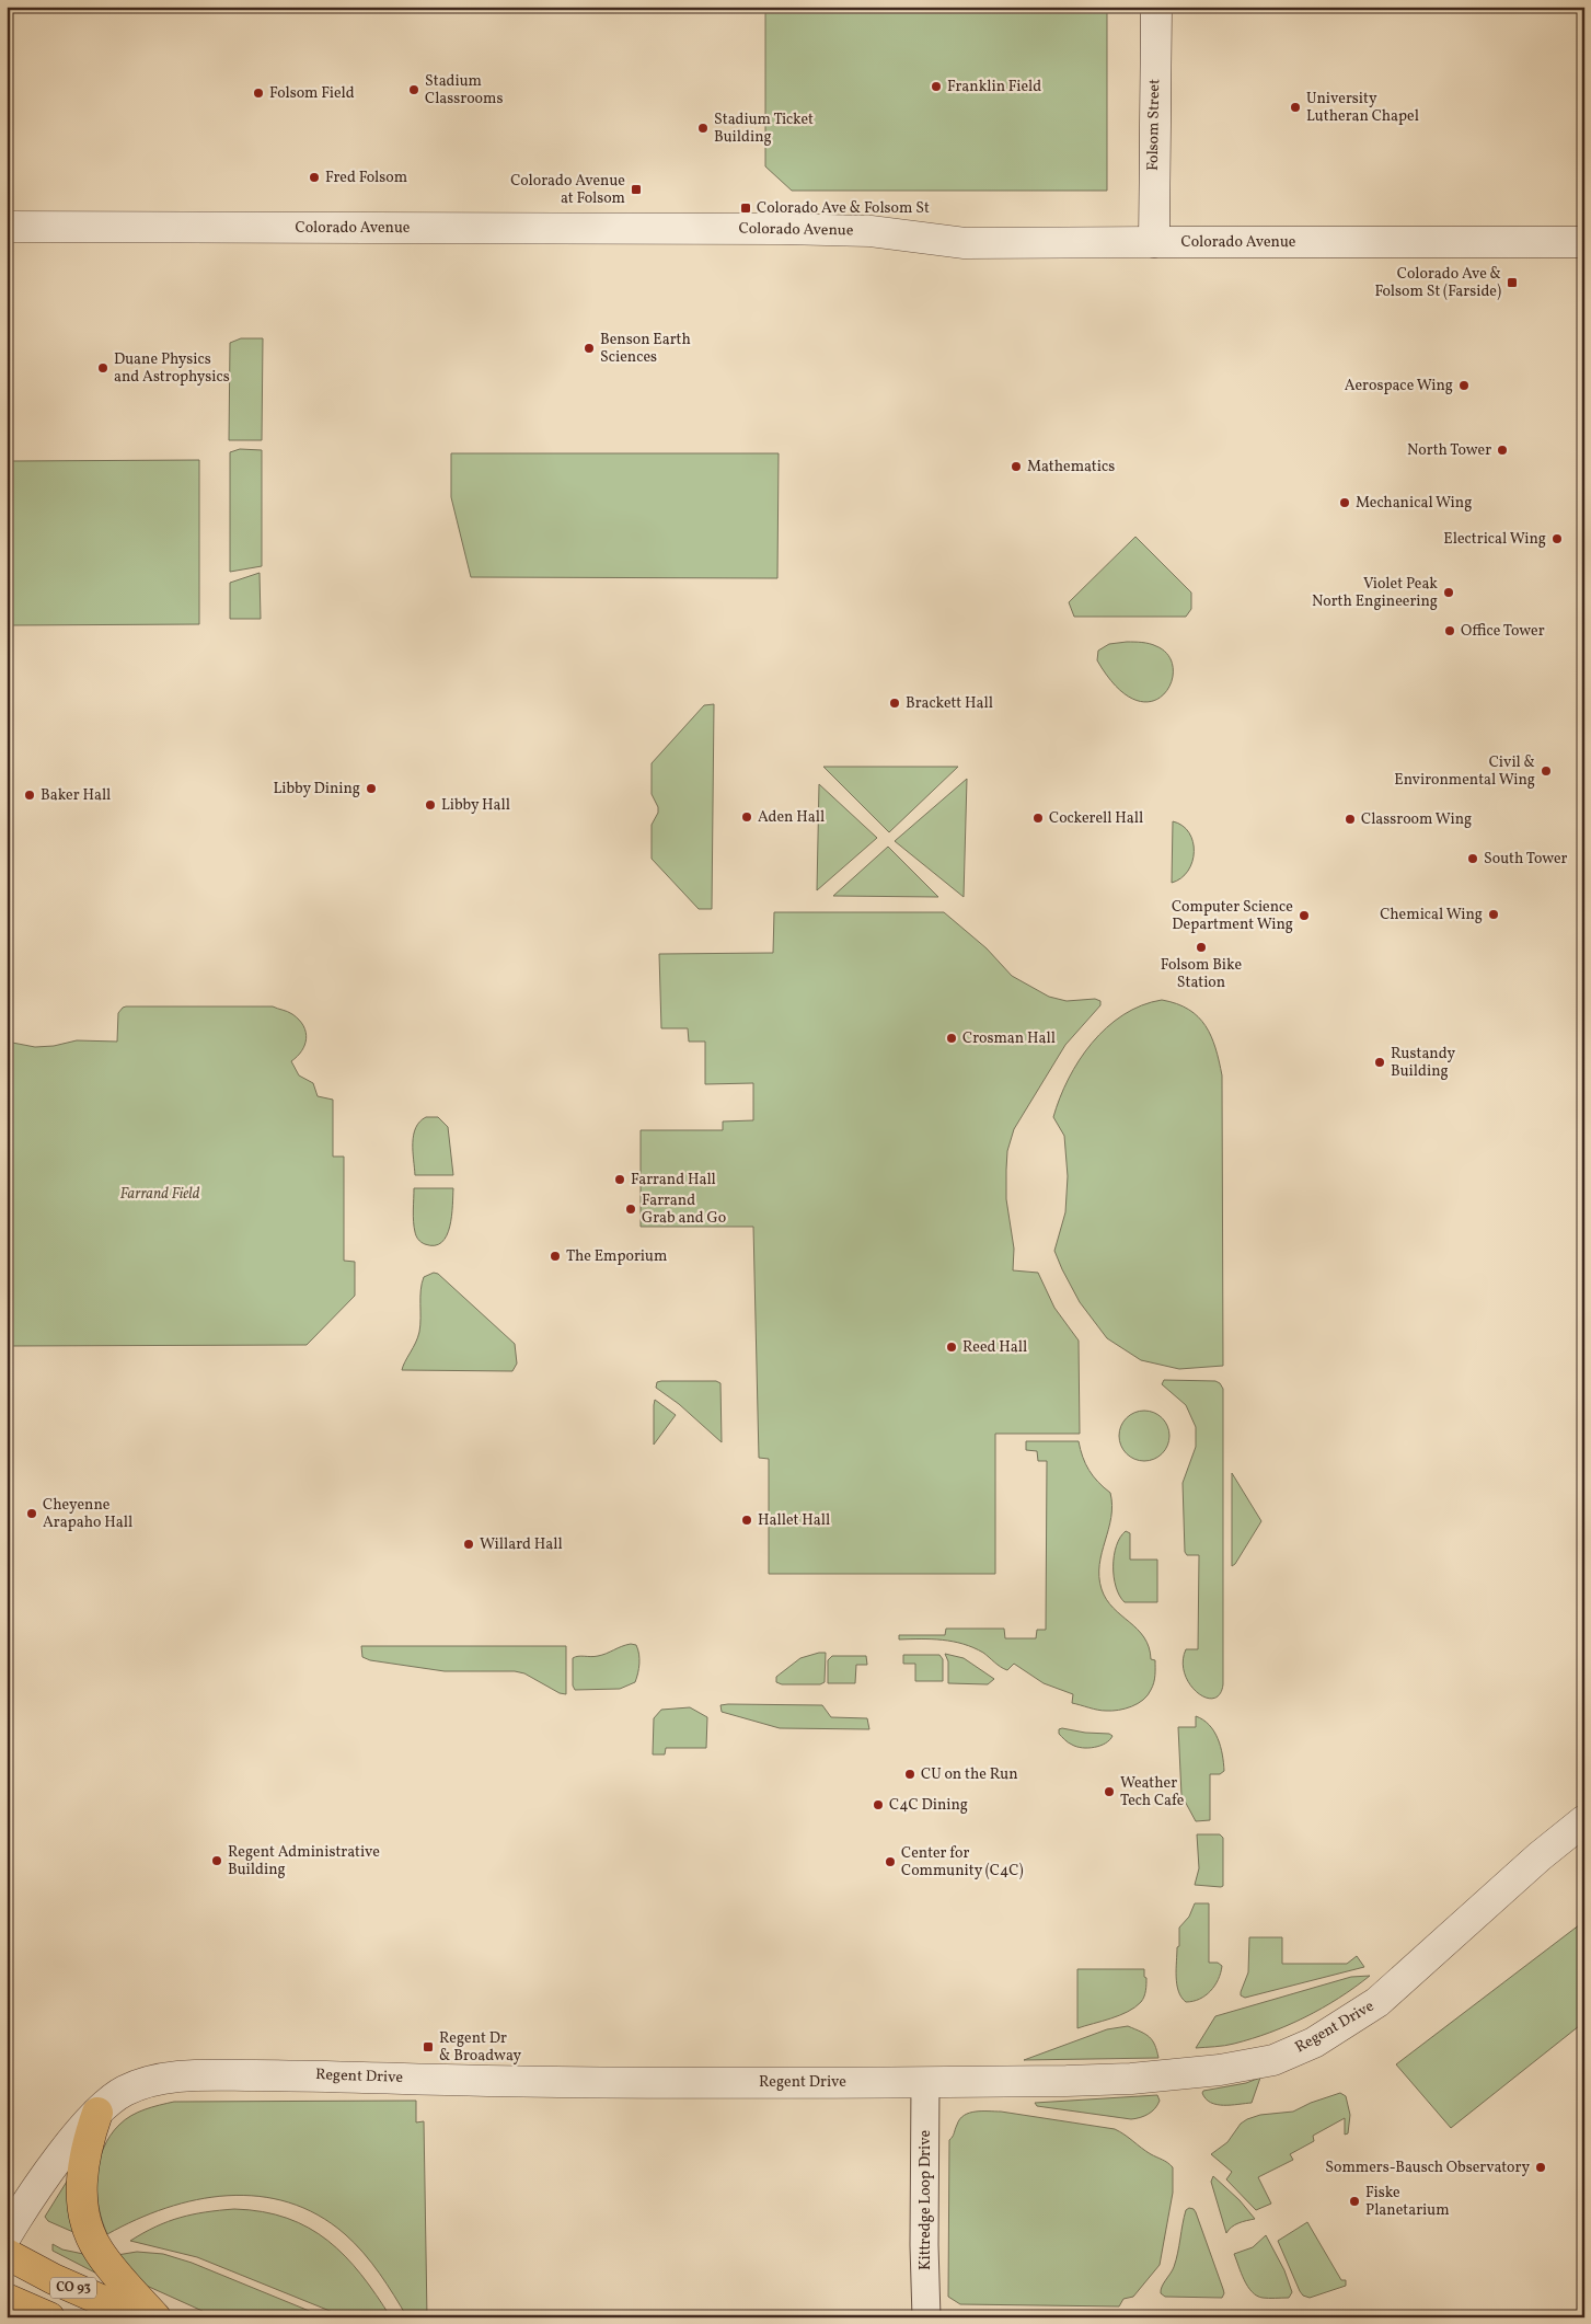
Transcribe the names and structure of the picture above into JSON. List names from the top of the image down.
{
  "streets": {
    "main road": ["CO 93"],
    "street": [
      "Folsom Street",
      "Colorado Avenue",
      "Regent Drive",
      "Kittredge Loop Drive"
    ]
  },
  "crossings": [
    ["Folsom Street", "Colorado Avenue"],
    ["Regent Drive", "Kittredge Loop Drive"]
  ],
  "parks": ["Farrand Field"],
  "places": {
    "other": [
      "Franklin Field",
      "Stadium Classrooms",
      "Folsom Field",
      "University Lutheran Chapel",
      "Stadium Ticket Building",
      "Fred Folsom",
      "Benson Earth Sciences",
      "Duane Physics and Astrophysics",
      "Aerospace Wing",
      "North Tower",
      "Mathematics",
      "Mechanical Wing",
      "Electrical Wing",
      "Violet Peak North Engineering",
      "Office Tower",
      "Brackett Hall",
      "Civil & Environmental Wing",
      "Libby Dining",
      "Baker Hall",
      "Libby Hall",
      "Aden Hall",
      "Cockerell Hall",
      "Classroom Wing",
      "South Tower",
      "Chemical Wing",
      "Computer Science Department Wing",
      "Folsom Bike Station",
      "Crosman Hall",
      "Rustandy Building",
      "Farrand Hall",
      "Farrand Grab and Go",
      "The Emporium",
      "Reed Hall",
      "Cheyenne Arapaho Hall",
      "Hallet Hall",
      "Willard Hall",
      "CU on the Run",
      "Weather Tech Cafe",
      "C4C Dining",
      "Regent Administrative Building",
      "Center for Community (C4C)",
      "Sommers-Bausch Observatory",
      "Fiske Planetarium"
    ],
    "transit": [
      "Colorado Avenue at Folsom",
      "Colorado Ave & Folsom St",
      "Colorado Ave & Folsom St (Farside)",
      "Regent Dr & Broadway"
    ]
  }
}
